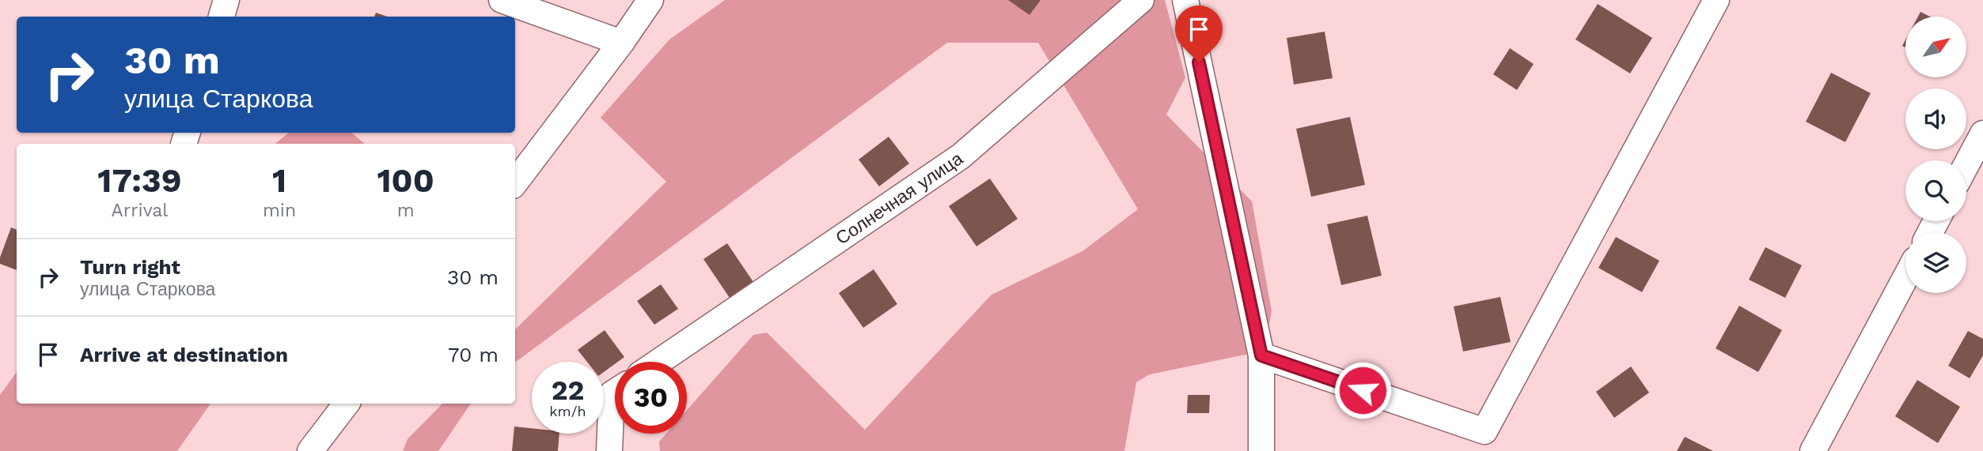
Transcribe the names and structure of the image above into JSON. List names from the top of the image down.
{
  "streets": {
    "street": ["Солнечная улица"]
  },
  "north": "top right",
  "page": {
    "turn": ["30 m", "улица Старкова"],
    "eta": [
      "17:39",
      "Arrival",
      "1",
      "min",
      "100",
      "m"
    ],
    "list": [
      {
        "name": "Turn right",
        "note": "улица Старкова",
        "value": "30 m"
      },
      {
        "name": "Arrive at destination",
        "value": "70 m"
      }
    ],
    "speed": "22 km/h",
    "limit": "30"
  }
}
